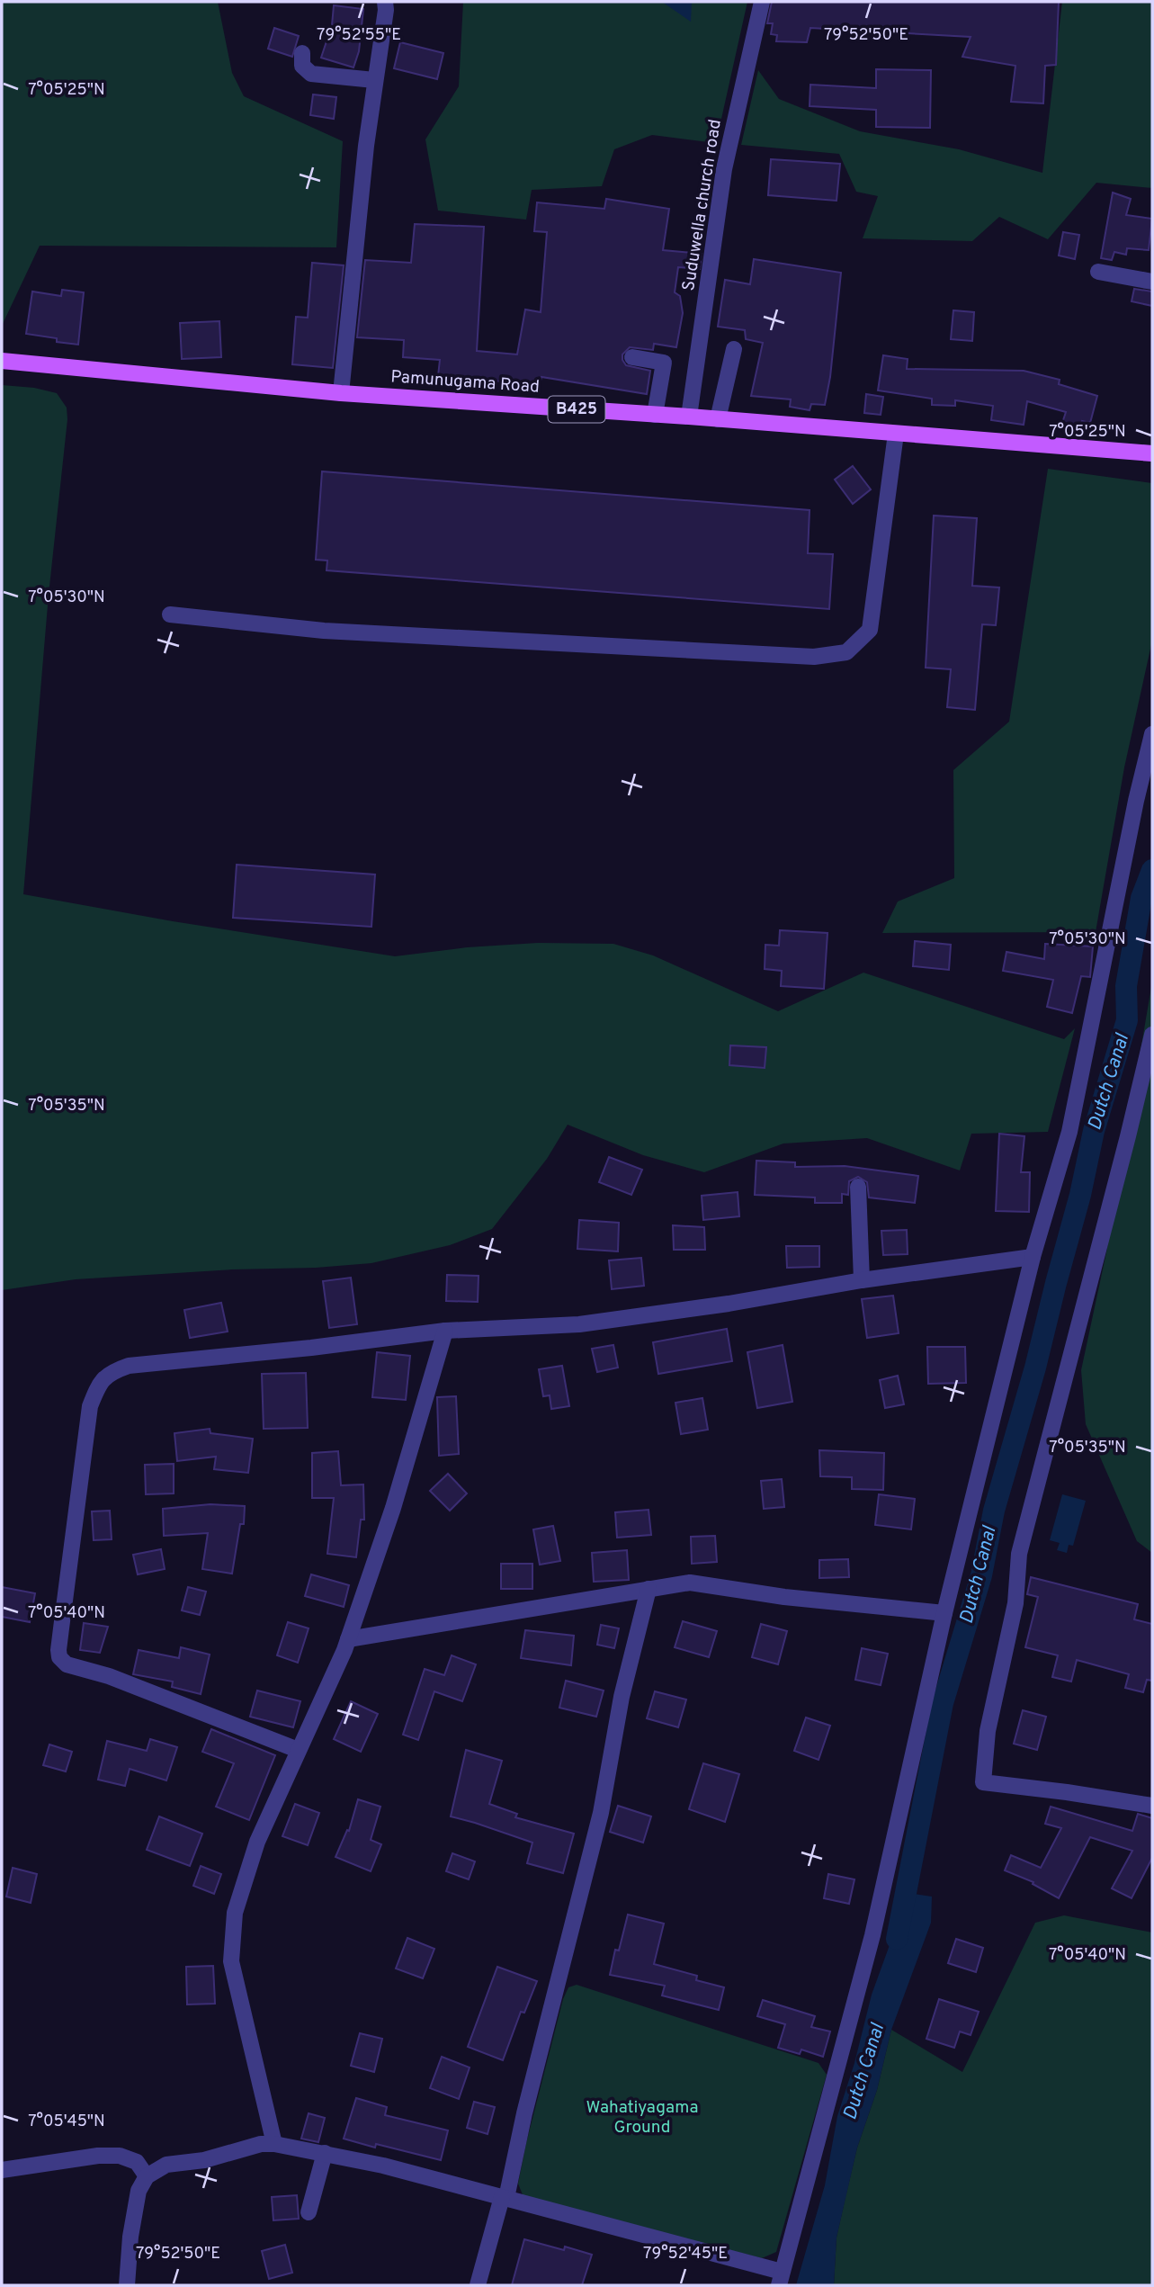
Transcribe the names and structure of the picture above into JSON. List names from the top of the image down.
{
  "streets": {
    "main road": ["Pamunugama Road", "B425"],
    "street": ["Suduwella church road"]
  },
  "crossings": [
    ["Suduwella church road", "Pamunugama Road"]
  ],
  "water": ["Dutch Canal"],
  "parks": ["Wahatiyagama Ground"],
  "coordinates": [
    "79°52'55\"E",
    "79°52'50\"E",
    "7°05'25\"N",
    "7°05'30\"N",
    "7°05'35\"N",
    "7°05'40\"N",
    "7°05'45\"N",
    "79°52'45\"E"
  ]
}
